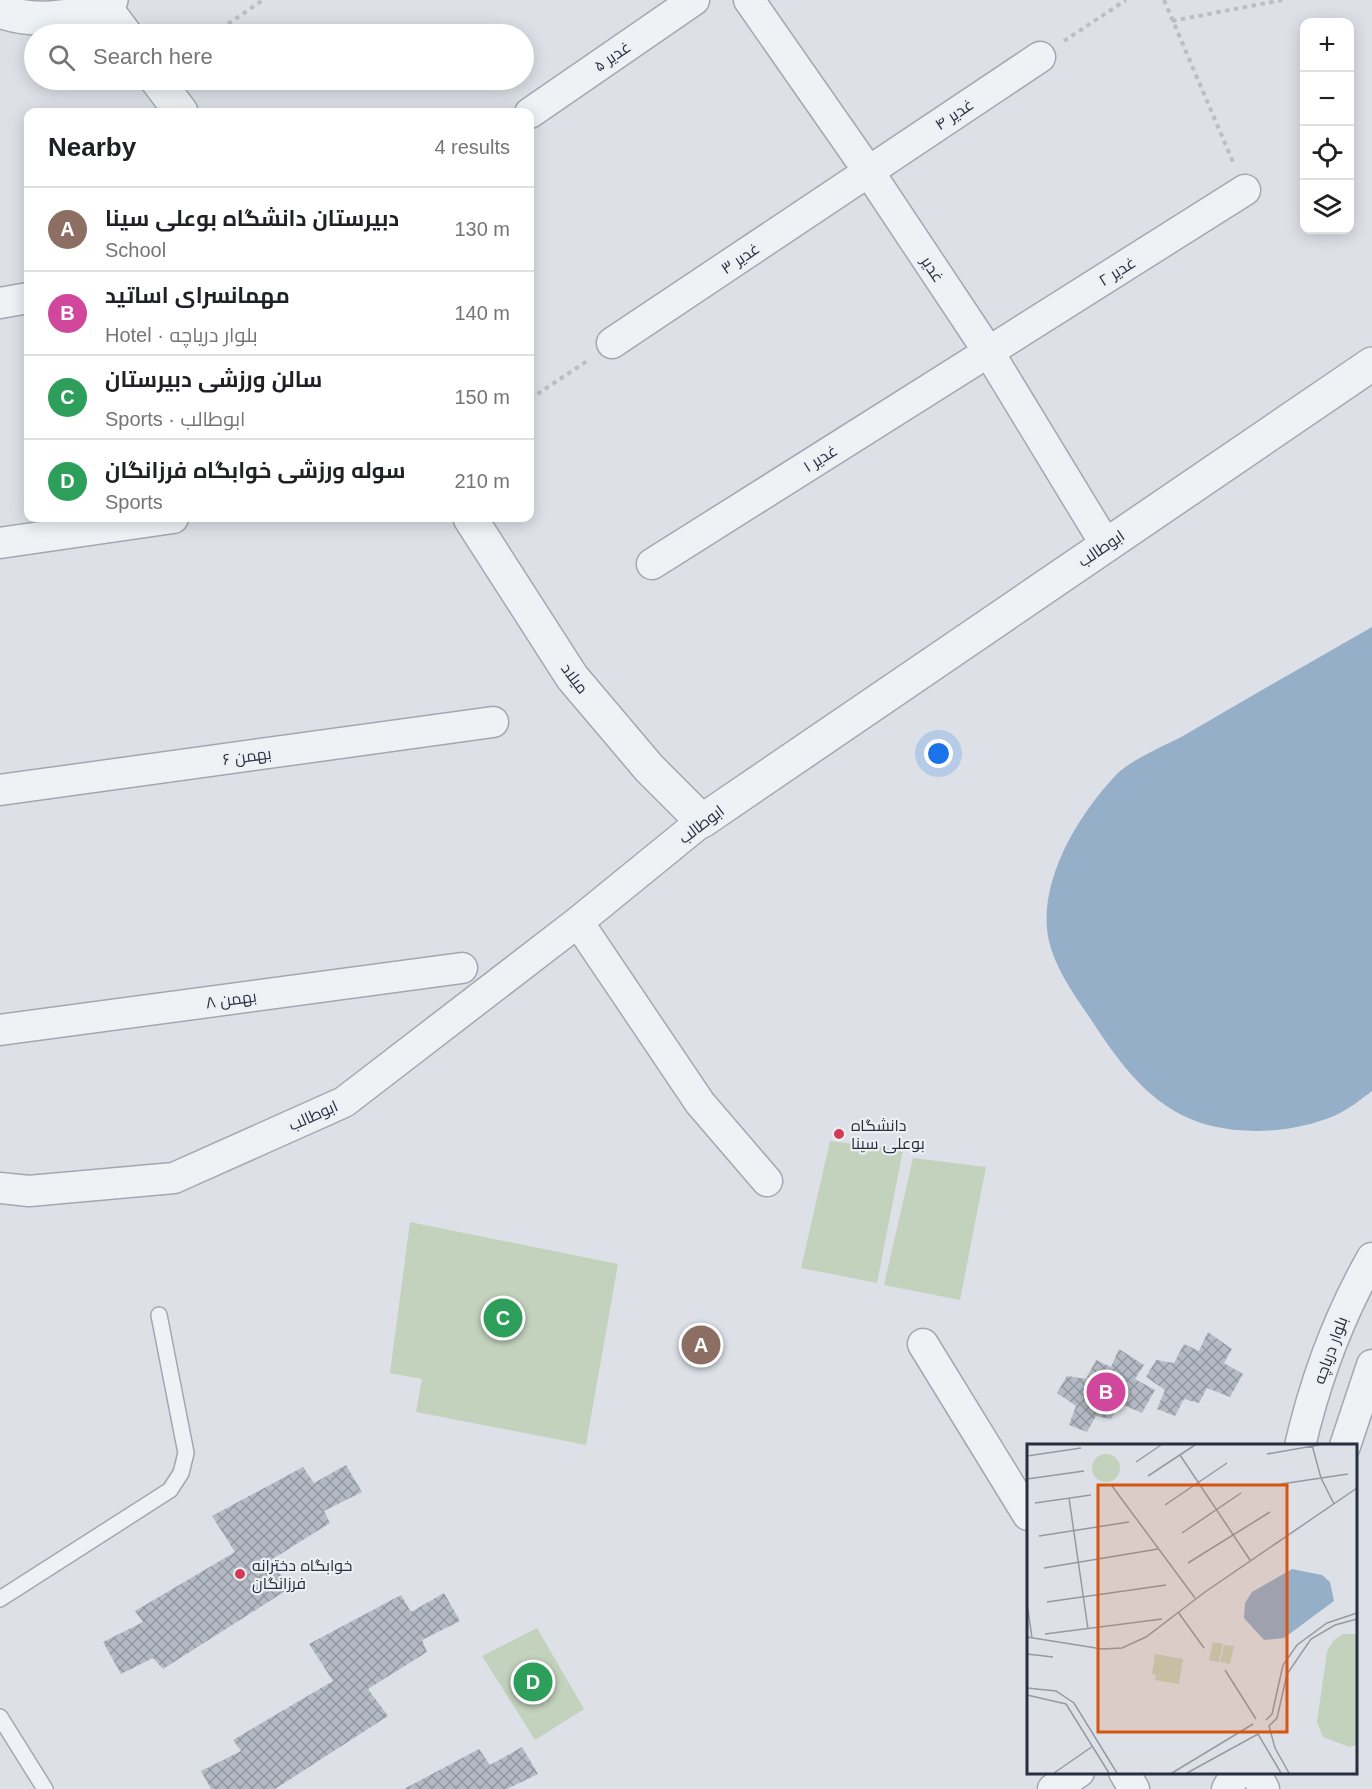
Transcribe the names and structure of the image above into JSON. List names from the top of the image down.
{
  "streets": {
    "street": [
      "غدیر ۵",
      "غدیر ۴",
      "غدیر ۳",
      "غدیر",
      "غدیر ۲",
      "غدیر ۱",
      "ابوطالب",
      "میلاد",
      "بهمن ۶",
      "بهمن ۸",
      "بلوار دریاچه"
    ]
  },
  "crossings": [
    ["غدیر ۴", "غدیر ۳"],
    ["غدیر ۴", "غدیر"],
    ["غدیر ۳", "غدیر"],
    ["غدیر", "غدیر ۲"],
    ["غدیر", "غدیر ۱"],
    ["غدیر", "ابوطالب"],
    ["غدیر ۲", "غدیر ۱"],
    ["ابوطالب", "میلاد"]
  ],
  "places": ["دانشگاه بوعلی سینا", "خوابگاه دخترانه فرزانگان"],
  "page": {
    "map_buttons": ["+", "−"],
    "search": "Search here",
    "heading": ["Nearby", "4 results"],
    "list": [
      {
        "mark": "A",
        "name": "دبیرستان دانشگاه بوعلی سینا",
        "note": "School",
        "value": "130 m"
      },
      {
        "mark": "B",
        "name": "مهمانسرای اساتید",
        "note": "Hotel · بلوار دریاچه",
        "value": "140 m"
      },
      {
        "mark": "C",
        "name": "سالن ورزشی دبیرستان",
        "note": "Sports · ابوطالب",
        "value": "150 m"
      },
      {
        "mark": "D",
        "name": "سوله ورزشی خوابگاه فرزانگان",
        "note": "Sports",
        "value": "210 m"
      }
    ],
    "pins": [
      "C",
      "A",
      "B",
      "D"
    ]
  }
}
